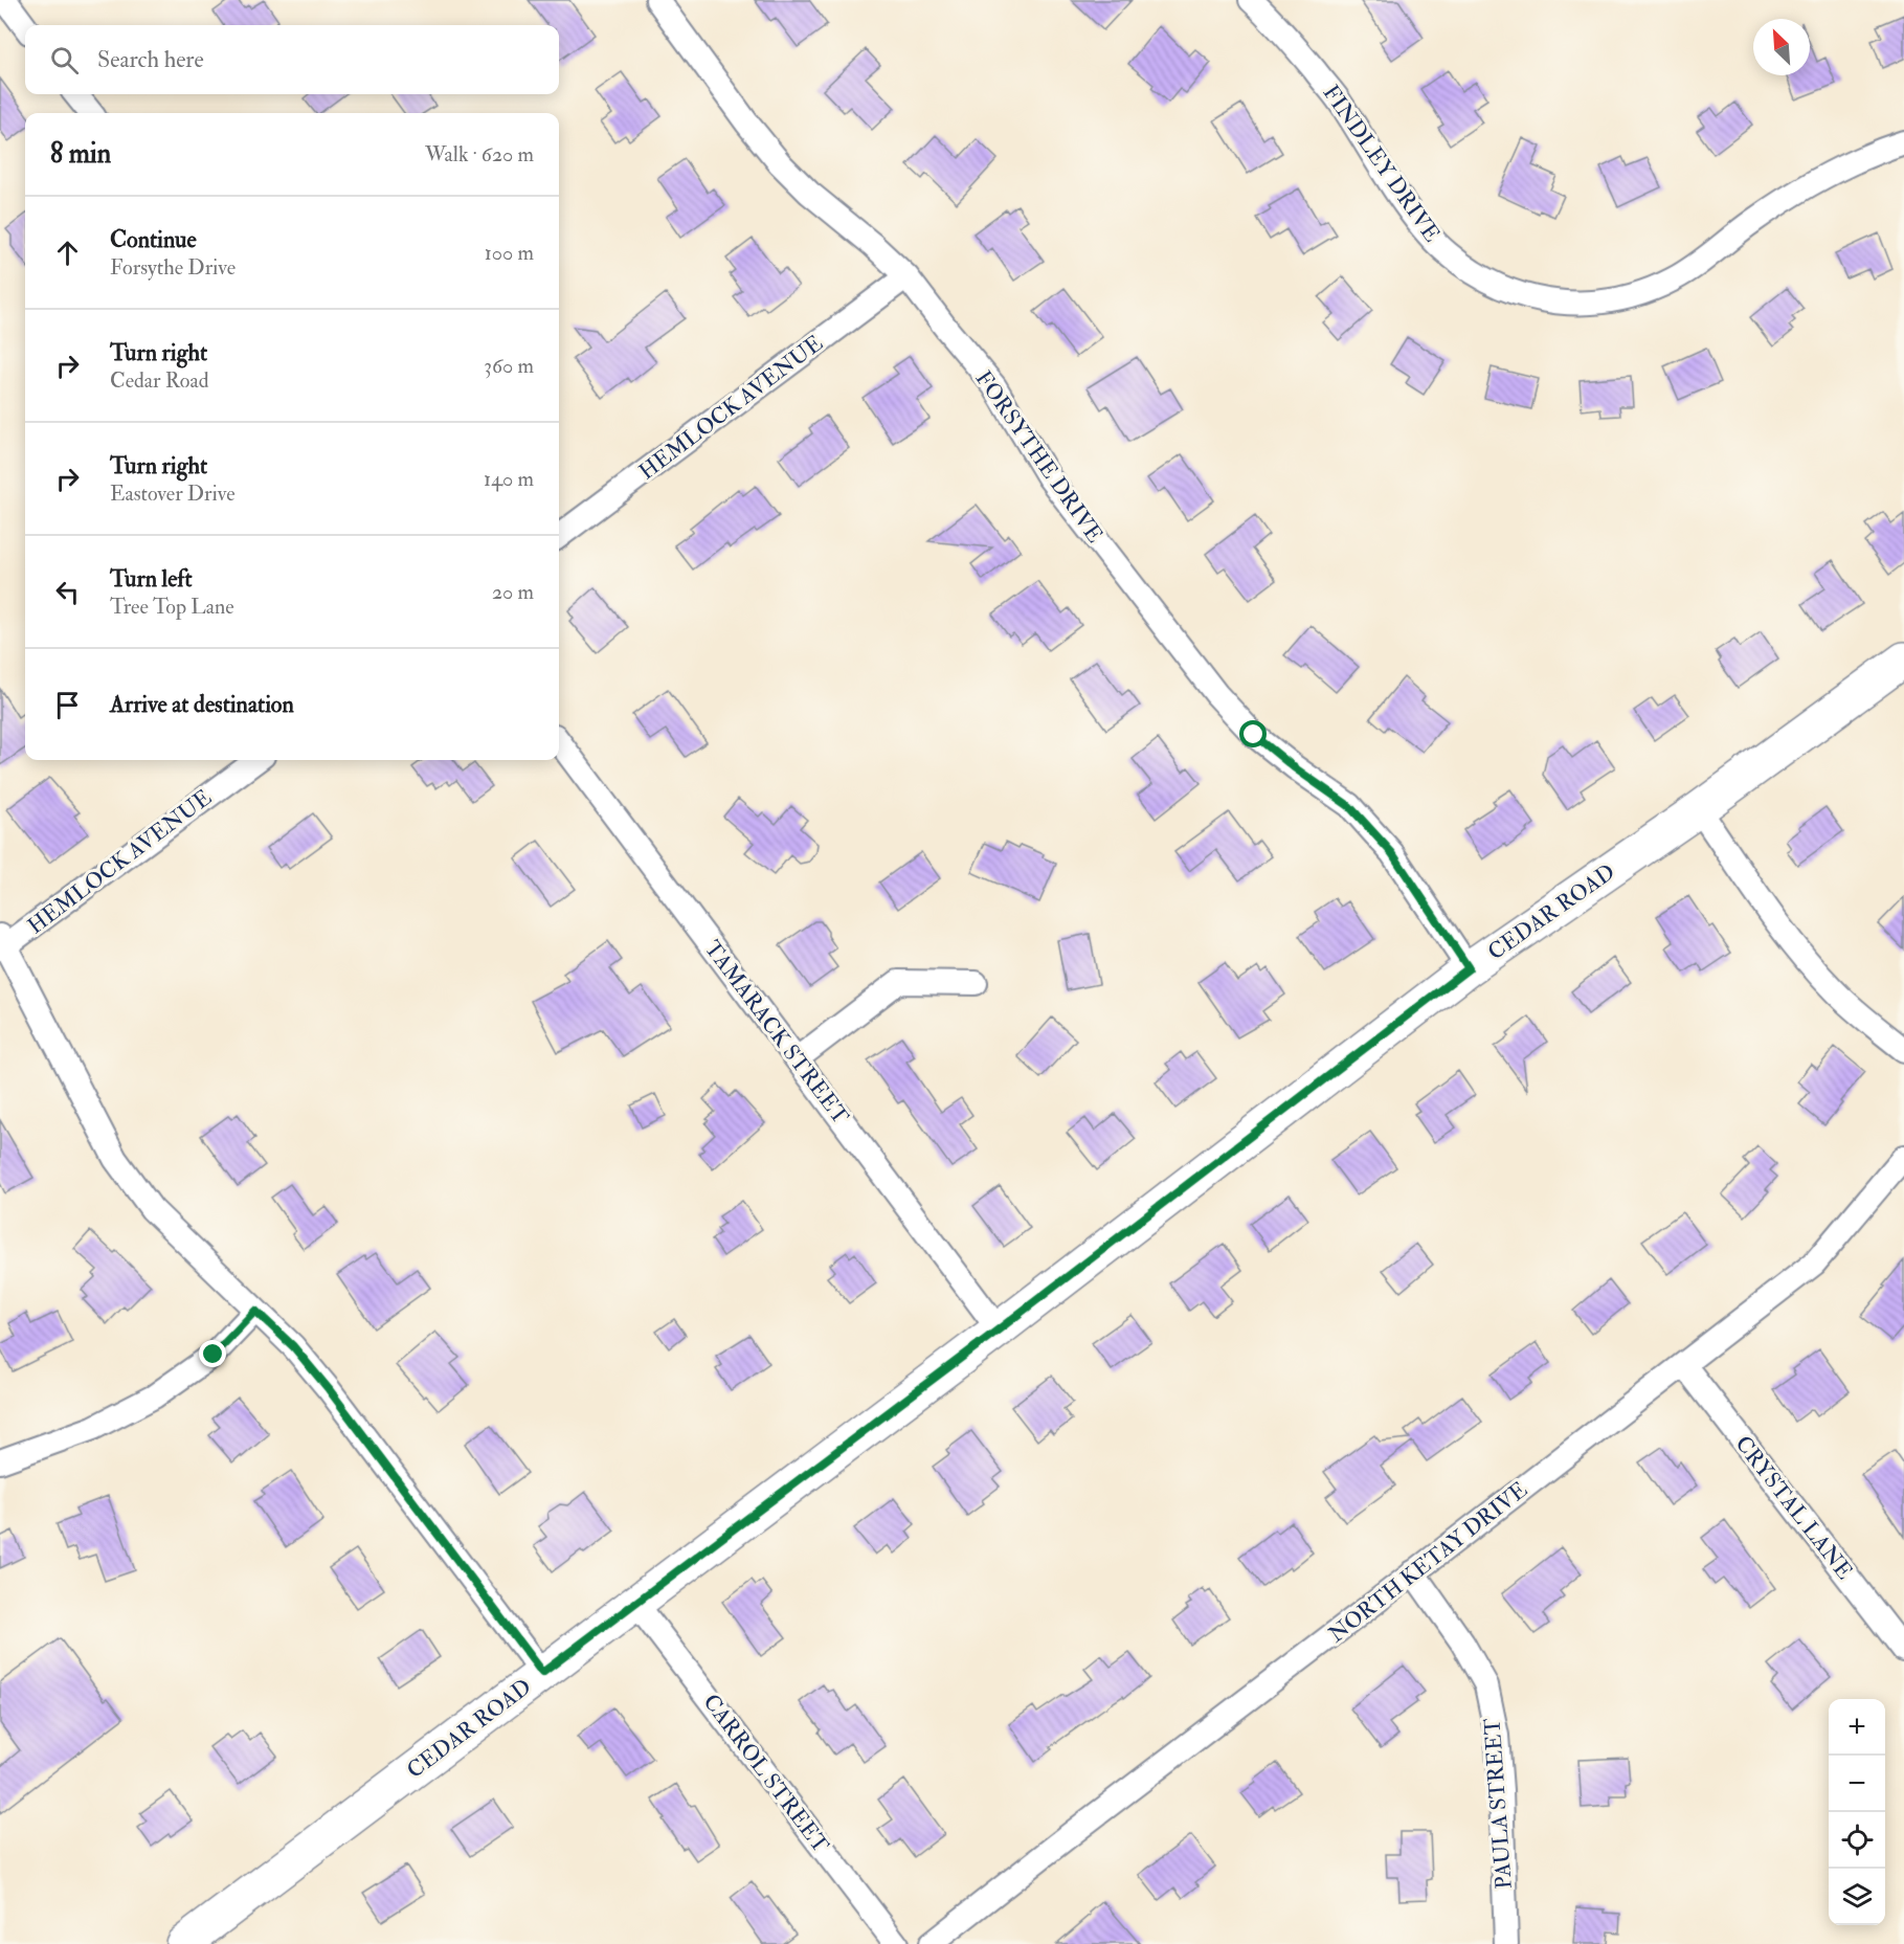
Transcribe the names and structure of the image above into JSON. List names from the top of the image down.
{
  "streets": {
    "street": [
      "FINDLEY DRIVE",
      "HEMLOCK AVENUE",
      "FORSYTHE DRIVE",
      "CEDAR ROAD",
      "TAMARACK STREET",
      "CRYSTAL LANE",
      "NORTH KETAY DRIVE",
      "CARROL STREET",
      "PAULA STREET"
    ]
  },
  "crossings": [
    ["HEMLOCK AVENUE", "FORSYTHE DRIVE"],
    ["FORSYTHE DRIVE", "CEDAR ROAD"],
    ["CEDAR ROAD", "TAMARACK STREET"],
    ["CEDAR ROAD", "CARROL STREET"],
    ["CRYSTAL LANE", "NORTH KETAY DRIVE"],
    ["NORTH KETAY DRIVE", "PAULA STREET"]
  ],
  "north": "top left",
  "page": {
    "search": "Search here",
    "heading": ["8 min", "Walk · 620 m"],
    "list": [
      ["Continue", "Forsythe Drive", "100 m"],
      ["Turn right", "Cedar Road", "360 m"],
      ["Turn right", "Eastover Drive", "140 m"],
      ["Turn left", "Tree Top Lane", "20 m"],
      "Arrive at destination"
    ],
    "map_buttons": ["+", "−"]
  }
}
